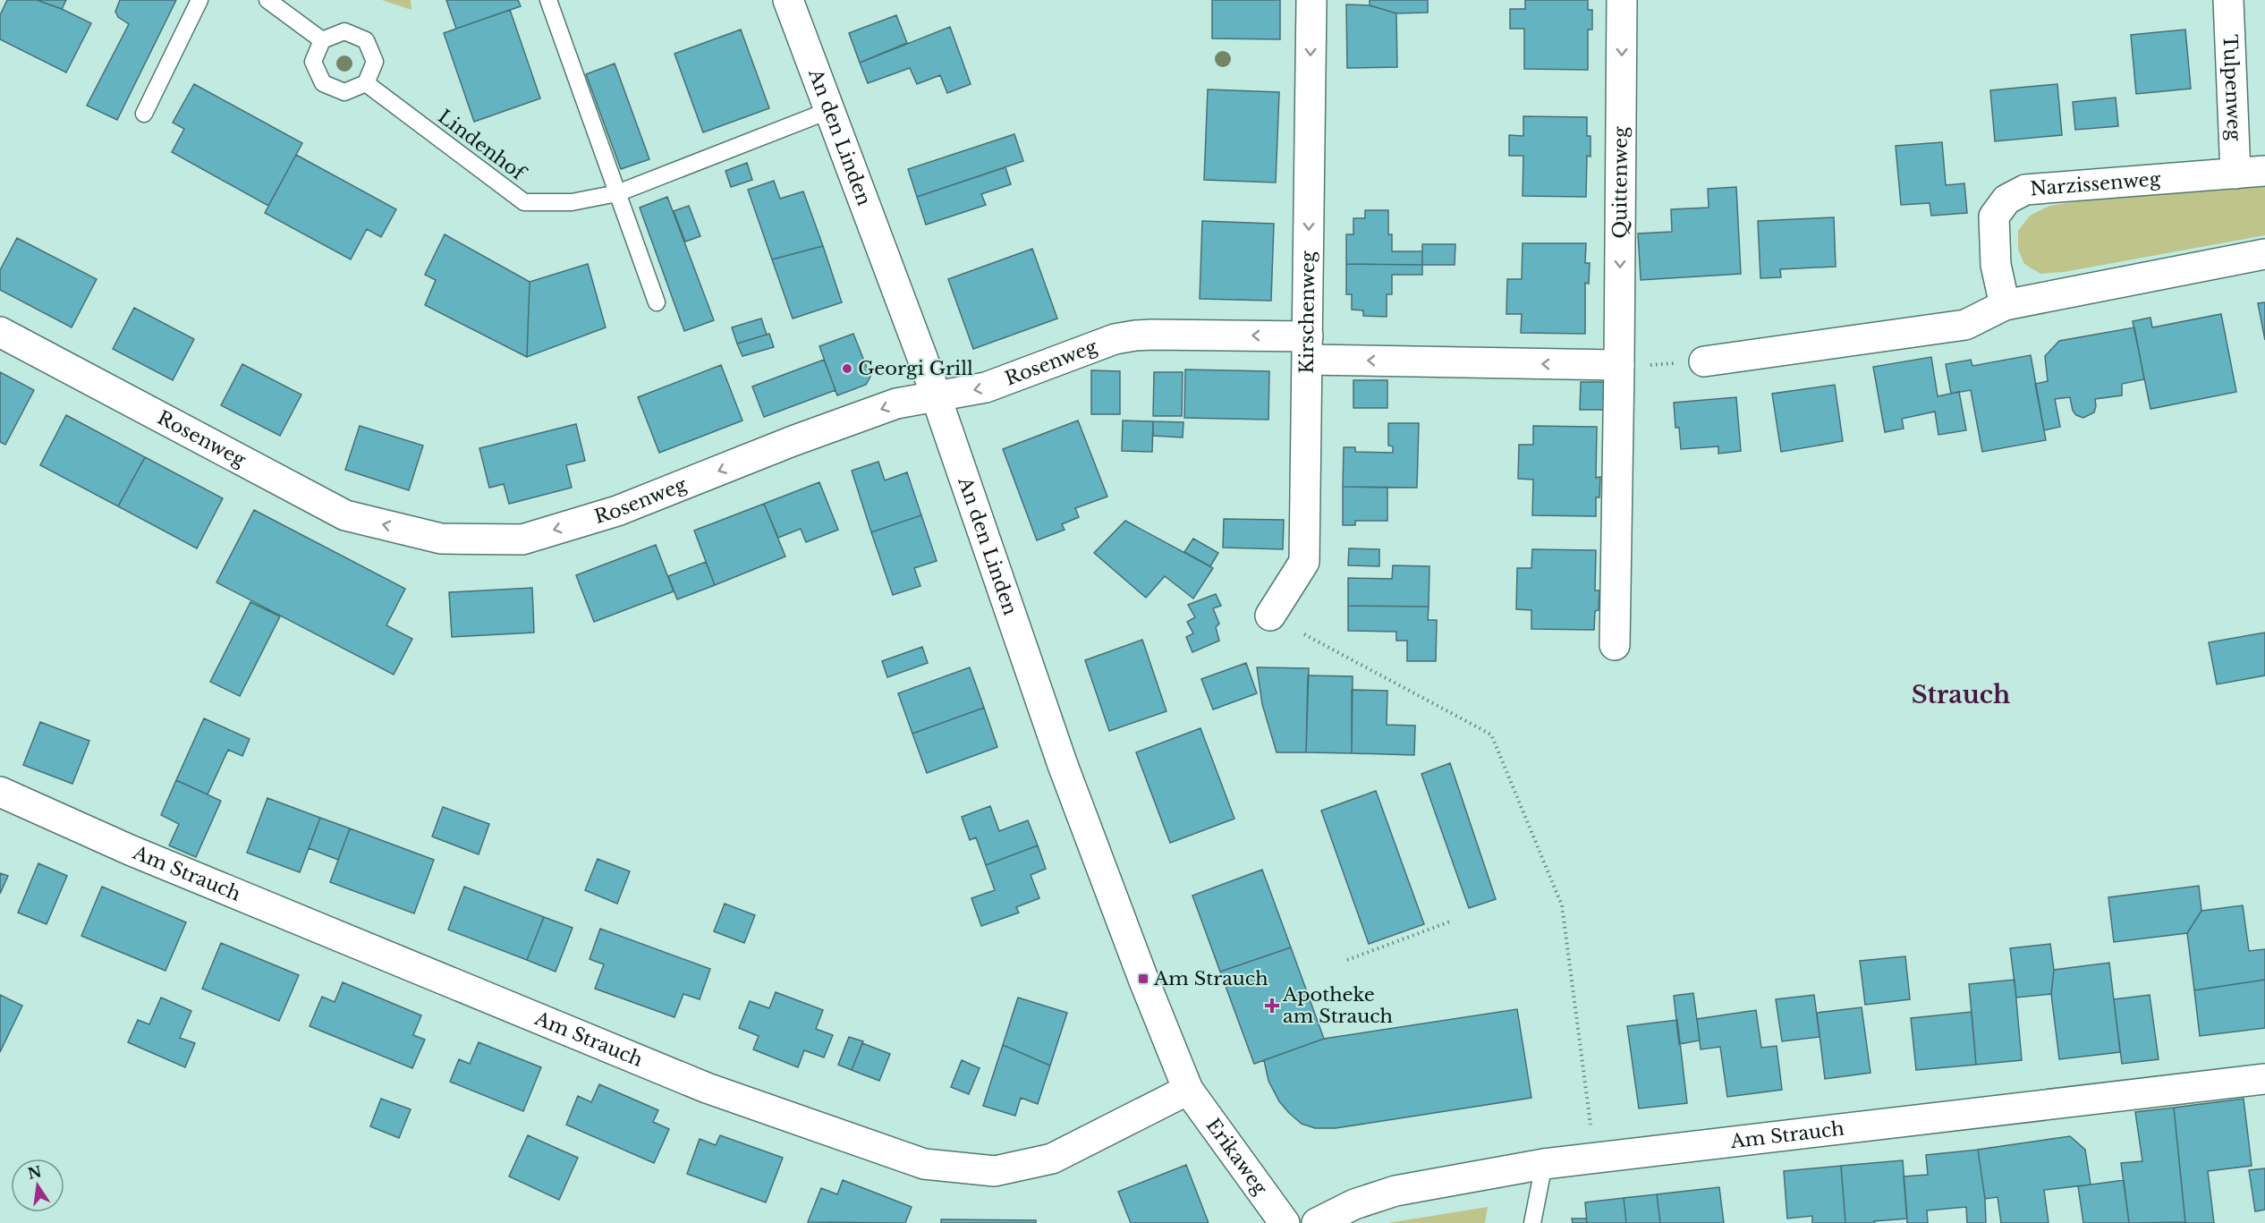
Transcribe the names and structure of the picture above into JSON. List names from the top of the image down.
{
  "streets": {
    "street": [
      "Tulpenweg",
      "An den Linden",
      "Quittenweg",
      "Narzissenweg",
      "Kirschenweg",
      "Rosenweg",
      "Am Strauch",
      "Erikaweg"
    ],
    "lane": ["Lindenhof"]
  },
  "crossings": [
    ["Tulpenweg", "Narzissenweg"],
    ["An den Linden", "Lindenhof"],
    ["An den Linden", "Rosenweg"],
    ["An den Linden", "Am Strauch"],
    ["An den Linden", "Erikaweg"],
    ["Kirschenweg", "Rosenweg"],
    ["Am Strauch", "Erikaweg"]
  ],
  "one_way": ["Quittenweg", "Kirschenweg", "Rosenweg"],
  "districts": ["Strauch"],
  "places": {
    "other": ["Georgi Grill"],
    "transit": ["Am Strauch"],
    "health": ["Apotheke am Strauch"]
  },
  "north": "top"
}
